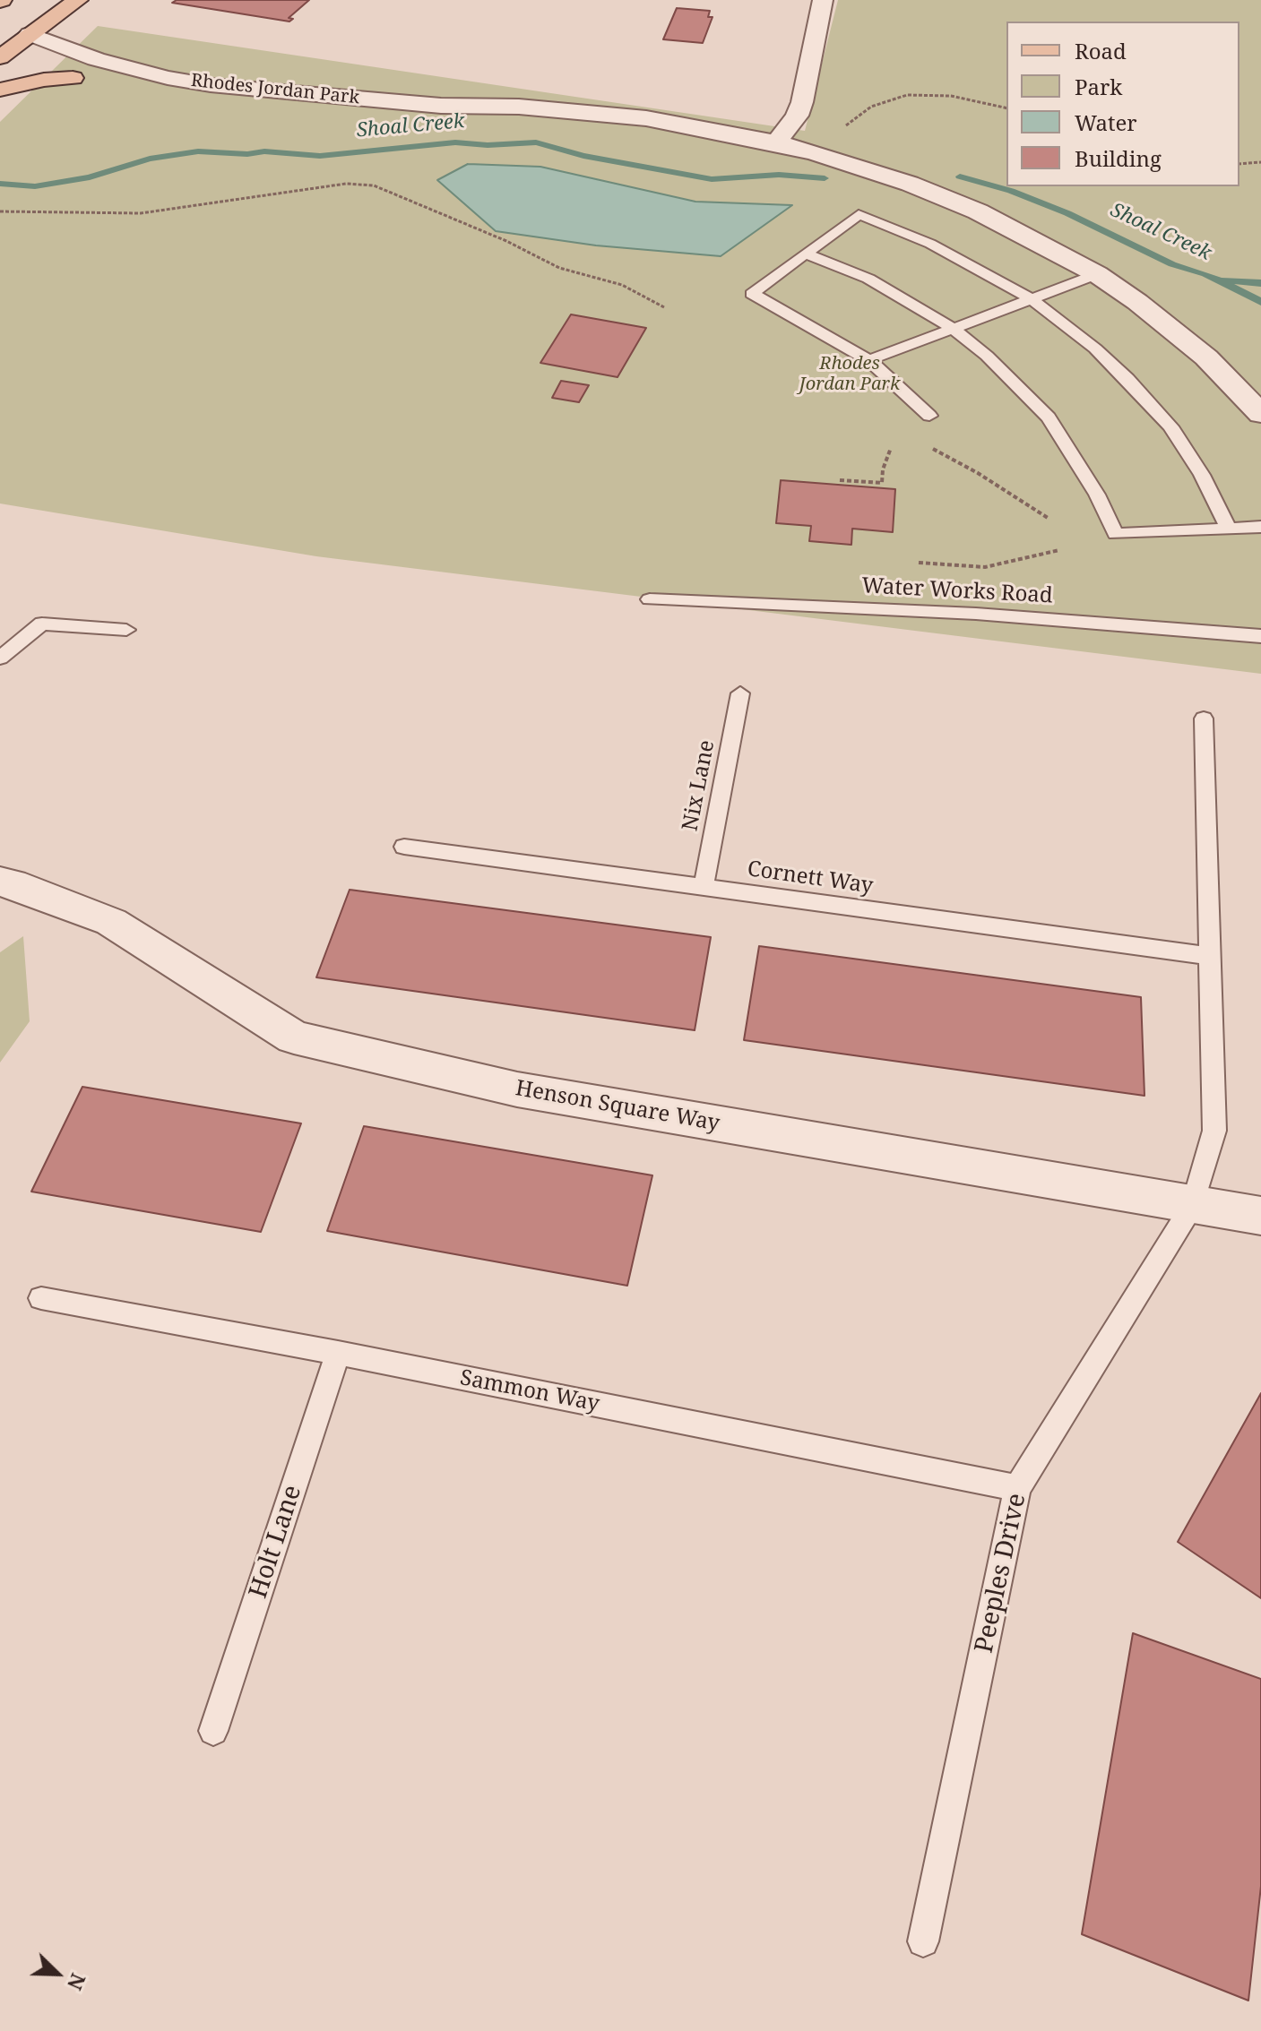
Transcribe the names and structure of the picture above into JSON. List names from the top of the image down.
{
  "streets": {
    "street": ["Rhodes Jordan Park", "Henson Square Way"],
    "lane": [
      "Water Works Road",
      "Nix Lane",
      "Cornett Way",
      "Sammon Way",
      "Holt Lane",
      "Peeples Drive"
    ]
  },
  "crossings": [
    ["Nix Lane", "Cornett Way"],
    ["Cornett Way", "Peeples Drive"],
    ["Henson Square Way", "Peeples Drive"],
    ["Sammon Way", "Holt Lane"],
    ["Sammon Way", "Peeples Drive"]
  ],
  "water": ["Shoal Creek"],
  "parks": ["Rhodes Jordan Park"],
  "legend": [
    "Road",
    "Park",
    "Water",
    "Building"
  ],
  "north": "bottom right"
}
